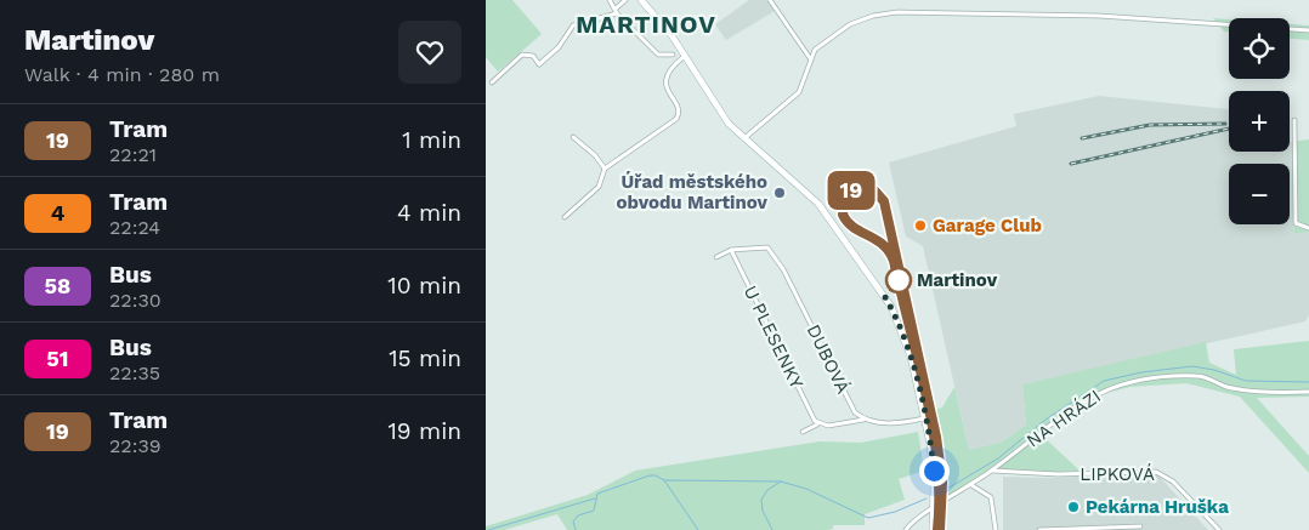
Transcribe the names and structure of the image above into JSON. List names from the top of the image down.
{
  "streets": {
    "street": [
      "U PLESENKY",
      "DUBOVÁ",
      "NA HRÁZI",
      "LIPKOVÁ"
    ]
  },
  "crossings": [
    ["U PLESENKY", "DUBOVÁ"],
    ["NA HRÁZI", "LIPKOVÁ"]
  ],
  "districts": ["MARTINOV"],
  "places": [
    "Úřad městského obvodu Martinov",
    "Garage Club",
    "Martinov",
    "Pekárna Hruška"
  ],
  "lines": ["tram line 19"],
  "page": {
    "heading": ["Martinov", "Walk · 4 min · 280 m"],
    "on_map": "19",
    "map_buttons": ["+", "−"],
    "list": [
      {
        "mark": "19",
        "name": "Tram",
        "note": "22:21",
        "value": "1 min"
      },
      {
        "mark": "4",
        "name": "Tram",
        "note": "22:24",
        "value": "4 min"
      },
      {
        "mark": "58",
        "name": "Bus",
        "note": "22:30",
        "value": "10 min"
      },
      {
        "mark": "51",
        "name": "Bus",
        "note": "22:35",
        "value": "15 min"
      },
      {
        "mark": "19",
        "name": "Tram",
        "note": "22:39",
        "value": "19 min"
      }
    ]
  }
}
